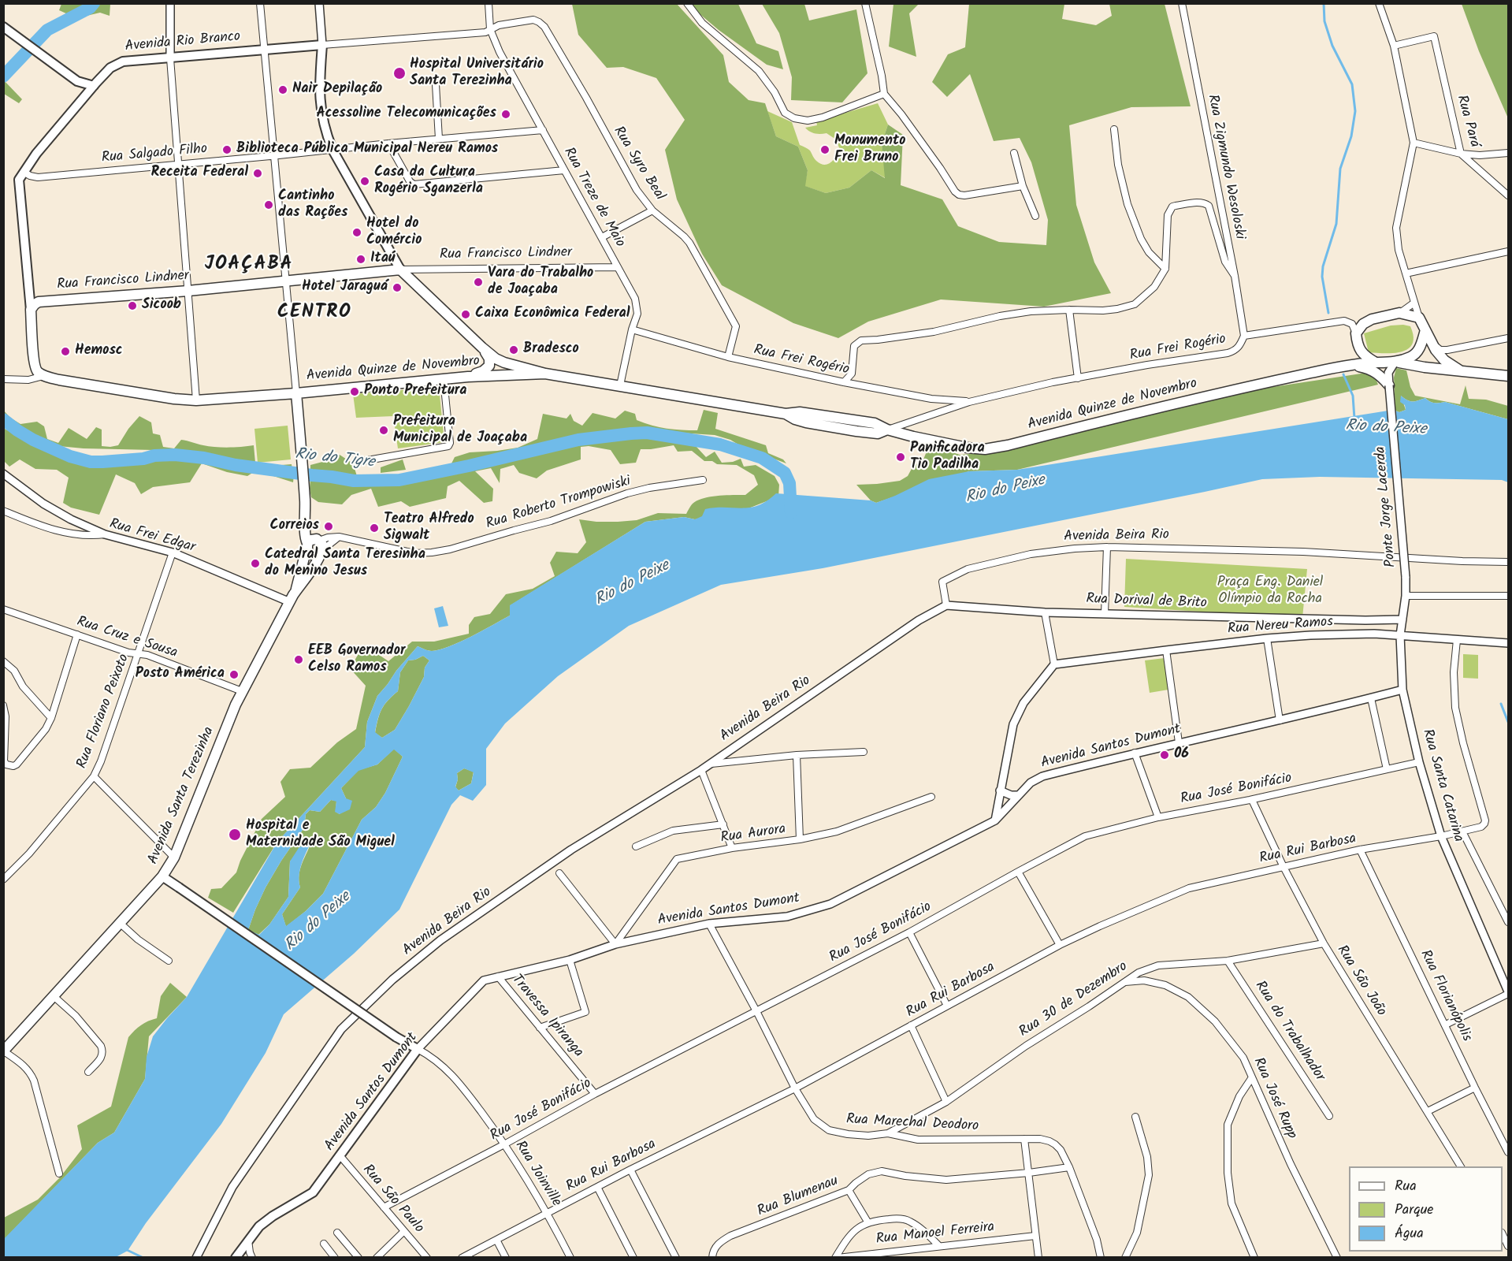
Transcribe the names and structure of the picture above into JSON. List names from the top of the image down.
{
  "streets": {
    "main road": [
      "Avenida Rio Branco",
      "Rua Francisco Lindner",
      "Avenida Quinze de Novembro",
      "Avenida Santos Dumont",
      "Avenida Santa Terezinha"
    ],
    "street": [
      "Rua Pará",
      "Rua Salgado Filho",
      "Rua Syro Beal",
      "Rua Zigmundo Wesoloski",
      "Rua Treze de Maio",
      "Rua Frei Rogério",
      "Rua Roberto Trompowiski",
      "Ponte Jorge Lacerda",
      "Rua Frei Edgar",
      "Avenida Beira Rio",
      "Rua Dorival de Brito",
      "Rua Nereu Ramos",
      "Rua Cruz e Sousa",
      "Rua Floriano Peixoto",
      "Rua Santa Catarina",
      "Rua José Bonifácio",
      "Rua Aurora",
      "Rua Rui Barbosa",
      "Rua São João",
      "Rua Florianópolis",
      "Rua 30 de Dezembro",
      "Travessa Ipiranga",
      "Rua do Trabalhador",
      "Rua José Rupp",
      "Rua Marechal Deodoro",
      "Rua Joinville",
      "Rua Blumenau",
      "Rua São Paulo",
      "Rua Manoel Ferreira"
    ]
  },
  "crossings": [
    ["Avenida Rio Branco", "Rua Salgado Filho"],
    ["Avenida Rio Branco", "Rua Syro Beal"],
    ["Avenida Rio Branco", "Rua Treze de Maio"],
    ["Avenida Rio Branco", "Rua Francisco Lindner"],
    ["Avenida Rio Branco", "Avenida Quinze de Novembro"],
    ["Rua Salgado Filho", "Rua Treze de Maio"],
    ["Rua Syro Beal", "Rua Treze de Maio"],
    ["Rua Syro Beal", "Rua Frei Rogério"],
    ["Rua Zigmundo Wesoloski", "Rua Frei Rogério"],
    ["Rua Treze de Maio", "Rua Francisco Lindner"],
    ["Rua Treze de Maio", "Rua Frei Rogério"],
    ["Rua Treze de Maio", "Avenida Quinze de Novembro"],
    ["Rua Frei Rogério", "Avenida Quinze de Novembro"],
    ["Avenida Quinze de Novembro", "Ponte Jorge Lacerda"],
    ["Rua Roberto Trompowiski", "Avenida Santa Terezinha"],
    ["Ponte Jorge Lacerda", "Rua Santa Catarina"],
    ["Rua Frei Edgar", "Rua Floriano Peixoto"],
    ["Rua Frei Edgar", "Avenida Santa Terezinha"],
    ["Avenida Beira Rio", "Rua Dorival de Brito"],
    ["Rua Dorival de Brito", "Rua Santa Catarina"],
    ["Rua Nereu Ramos", "Rua Santa Catarina"],
    ["Rua Nereu Ramos", "Rua Rui Barbosa"],
    ["Rua Cruz e Sousa", "Rua Floriano Peixoto"],
    ["Rua Cruz e Sousa", "Avenida Santa Terezinha"],
    ["Avenida Santos Dumont", "Rua Santa Catarina"],
    ["Avenida Santos Dumont", "Rua Aurora"],
    ["Avenida Santos Dumont", "Travessa Ipiranga"],
    ["Avenida Santos Dumont", "Rua Marechal Deodoro"],
    ["Avenida Santos Dumont", "Rua Joinville"],
    ["Avenida Santos Dumont", "Rua São Paulo"],
    ["Rua Santa Catarina", "Rua José Bonifácio"],
    ["Rua Santa Catarina", "Rua Rui Barbosa"],
    ["Rua José Bonifácio", "Rua São João"],
    ["Rua José Bonifácio", "Travessa Ipiranga"],
    ["Rua José Bonifácio", "Rua Marechal Deodoro"],
    ["Rua José Bonifácio", "Rua Joinville"],
    ["Rua José Bonifácio", "Rua São Paulo"],
    ["Rua Rui Barbosa", "Rua São João"],
    ["Rua Rui Barbosa", "Rua Florianópolis"],
    ["Rua Rui Barbosa", "Rua Marechal Deodoro"],
    ["Rua Rui Barbosa", "Rua Joinville"],
    ["Rua São João", "Rua 30 de Dezembro"],
    ["Rua 30 de Dezembro", "Rua do Trabalhador"],
    ["Rua 30 de Dezembro", "Rua José Rupp"],
    ["Rua 30 de Dezembro", "Rua Marechal Deodoro"],
    ["Rua Marechal Deodoro", "Rua Blumenau"]
  ],
  "districts": ["JOAÇABA", "CENTRO"],
  "water": ["Rio do Peixe", "Rio do Tigre"],
  "parks": ["Praça Eng. Daniel Olímpio da Rocha"],
  "places": [
    "Hospital Universitário Santa Terezinha",
    "Nair Depilação",
    "Acessoline Telecomunicações",
    "Biblioteca Pública Municipal Nereu Ramos",
    "Monumento Frei Bruno",
    "Receita Federal",
    "Casa da Cultura Rogério Sganzerla",
    "Cantinho das Rações",
    "Hotel do Comércio",
    "Itaú",
    "Vara do Trabalho de Joaçaba",
    "Hotel Jaraguá",
    "Sicoob",
    "Caixa Econômica Federal",
    "Bradesco",
    "Hemosc",
    "Ponto Prefeitura",
    "Prefeitura Municipal de Joaçaba",
    "Panificadora Tio Padilha",
    "Correios",
    "Teatro Alfredo Sigwalt",
    "Catedral Santa Teresinha do Menino Jesus",
    "EEB Governador Celso Ramos",
    "Posto América",
    "06",
    "Hospital e Maternidade São Miguel"
  ],
  "legend": ["Rua", "Parque", "Água"]
}
